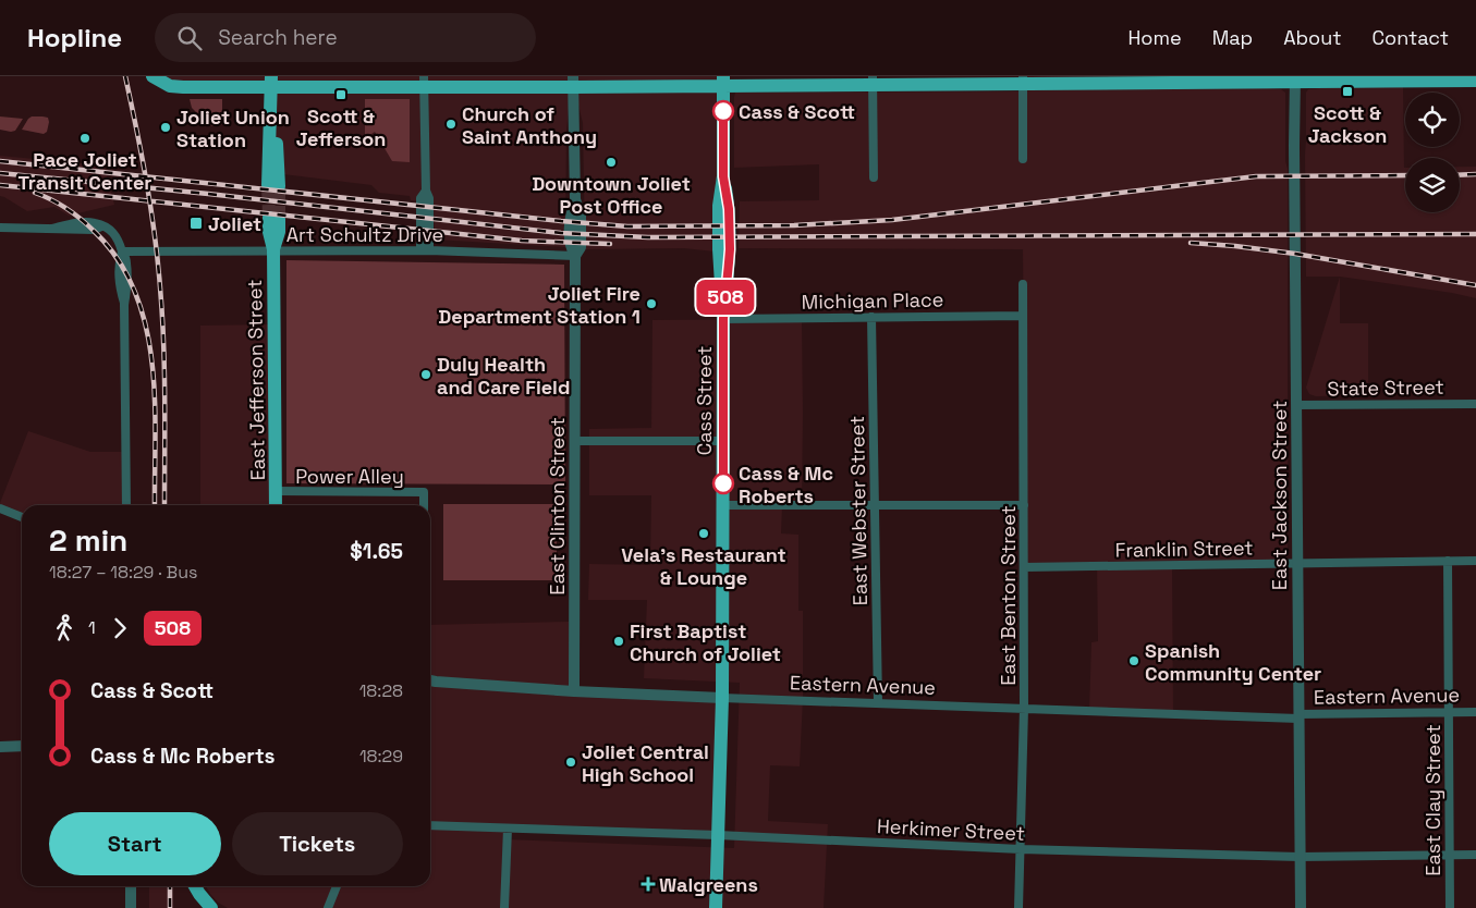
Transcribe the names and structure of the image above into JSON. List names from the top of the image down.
{
  "streets": {
    "main road": ["East Jefferson Street", "Cass Street"],
    "street": [
      "Art Schultz Drive",
      "Michigan Place",
      "State Street",
      "Power Alley",
      "East Jackson Street",
      "East Clinton Street",
      "East Webster Street",
      "Franklin Street",
      "East Benton Street",
      "Eastern Avenue",
      "East Clay Street",
      "Herkimer Street"
    ]
  },
  "crossings": [
    ["Art Schultz Drive", "East Jefferson Street"],
    ["Art Schultz Drive", "East Clinton Street"],
    ["Michigan Place", "Cass Street"],
    ["Michigan Place", "East Webster Street"],
    ["Michigan Place", "East Benton Street"],
    ["East Jefferson Street", "Power Alley"],
    ["State Street", "East Jackson Street"],
    ["Cass Street", "Eastern Avenue"],
    ["Cass Street", "Herkimer Street"],
    ["East Jackson Street", "Franklin Street"],
    ["East Jackson Street", "Eastern Avenue"],
    ["East Jackson Street", "Herkimer Street"],
    ["East Clinton Street", "Eastern Avenue"],
    ["East Webster Street", "Eastern Avenue"],
    ["Franklin Street", "East Benton Street"],
    ["Franklin Street", "East Clay Street"],
    ["East Benton Street", "Eastern Avenue"],
    ["East Benton Street", "Herkimer Street"],
    ["Eastern Avenue", "East Clay Street"],
    ["East Clay Street", "Herkimer Street"]
  ],
  "places": {
    "transit": ["Scott & Jackson", "Scott & Jefferson", "Joliet"],
    "other": [
      "Cass & Scott",
      "Church of Saint Anthony",
      "Joliet Union Station",
      "Pace Joliet Transit Center",
      "Downtown Joliet Post Office",
      "Joliet Fire Department Station 1",
      "Duly Health and Care Field",
      "Cass & Mc Roberts",
      "Vela’s Restaurant & Lounge",
      "First Baptist Church of Joliet",
      "Spanish Community Center",
      "Joliet Central High School"
    ],
    "health": ["Walgreens"]
  },
  "lines": ["bus line 508"],
  "page": {
    "header": "Hopline",
    "search": "Search here",
    "nav": [
      "Home",
      "Map",
      "About",
      "Contact"
    ],
    "on_map": "508",
    "heading": ["2 min", "18:27 – 18:29 · Bus", "$1.65"],
    "legs": ["1", "508"],
    "list": [
      {
        "name": "Cass & Scott",
        "value": "18:28"
      },
      {
        "name": "Cass & Mc Roberts",
        "value": "18:29"
      }
    ],
    "buttons": ["Start", "Tickets"]
  }
}
